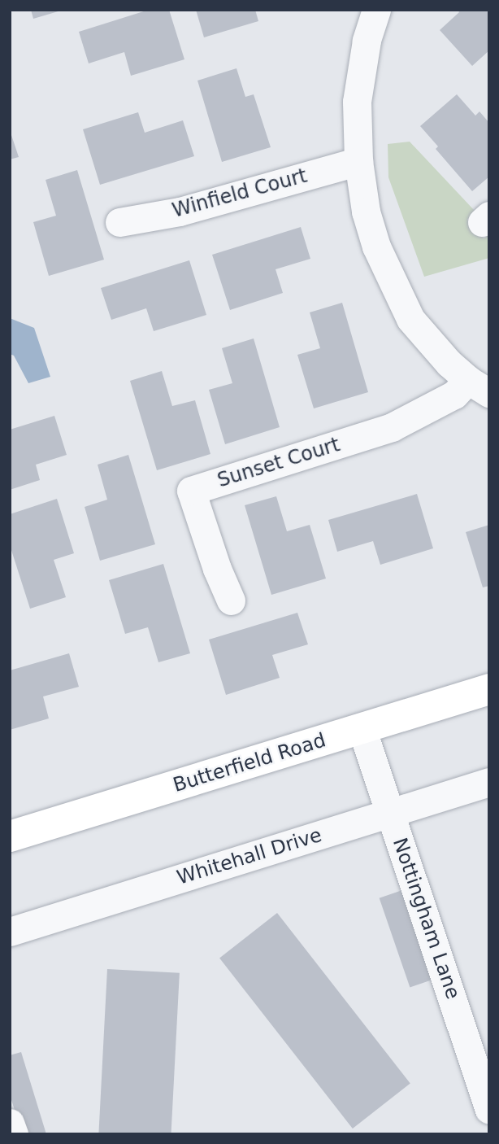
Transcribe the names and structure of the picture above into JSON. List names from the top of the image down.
{
  "streets": {
    "main road": ["Butterfield Road"],
    "street": [
      "Winfield Court",
      "Sunset Court",
      "Whitehall Drive",
      "Nottingham Lane"
    ]
  },
  "crossings": [
    ["Butterfield Road", "Nottingham Lane"],
    ["Whitehall Drive", "Nottingham Lane"]
  ]
}
